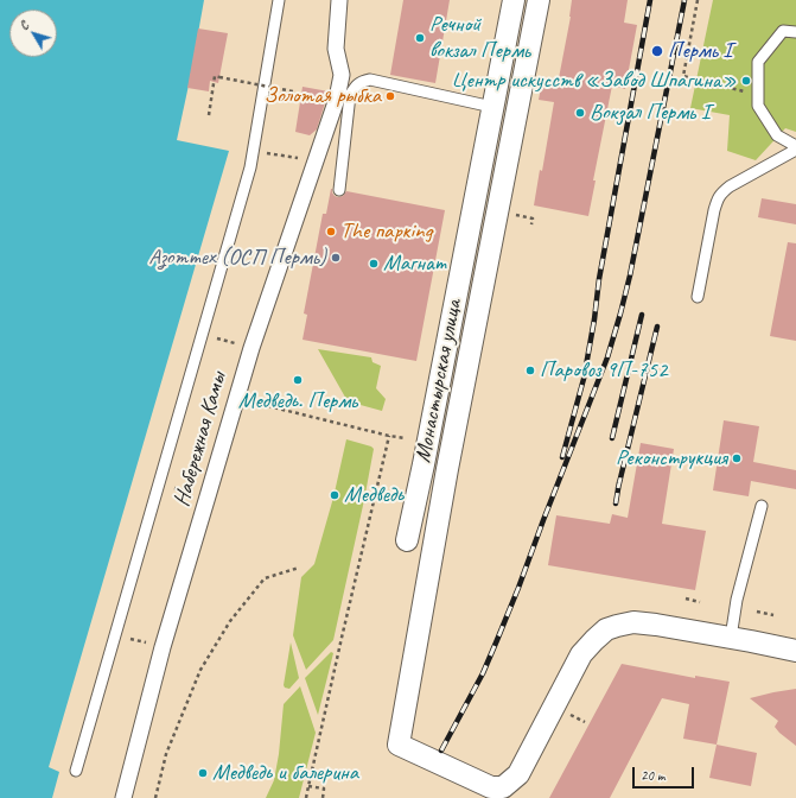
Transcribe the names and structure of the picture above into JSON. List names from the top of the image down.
{
  "streets": {
    "street": ["Монастырская улица", "Набережная Камы"]
  },
  "places": [
    "Речной вокзал Пермь",
    "Пермь I",
    "Центр искусств «Завод Шпагина»",
    "Золотая рыбка",
    "Вокзал Пермь I",
    "The паркing",
    "Азоттех (ОСП Пермь)",
    "Магнат",
    "Паровоз 9П-752",
    "Медведь. Пермь",
    "Реконструкция",
    "Медведь",
    "Медведь и балерина"
  ],
  "scale_bar": "20 m",
  "north": "top left"
}
